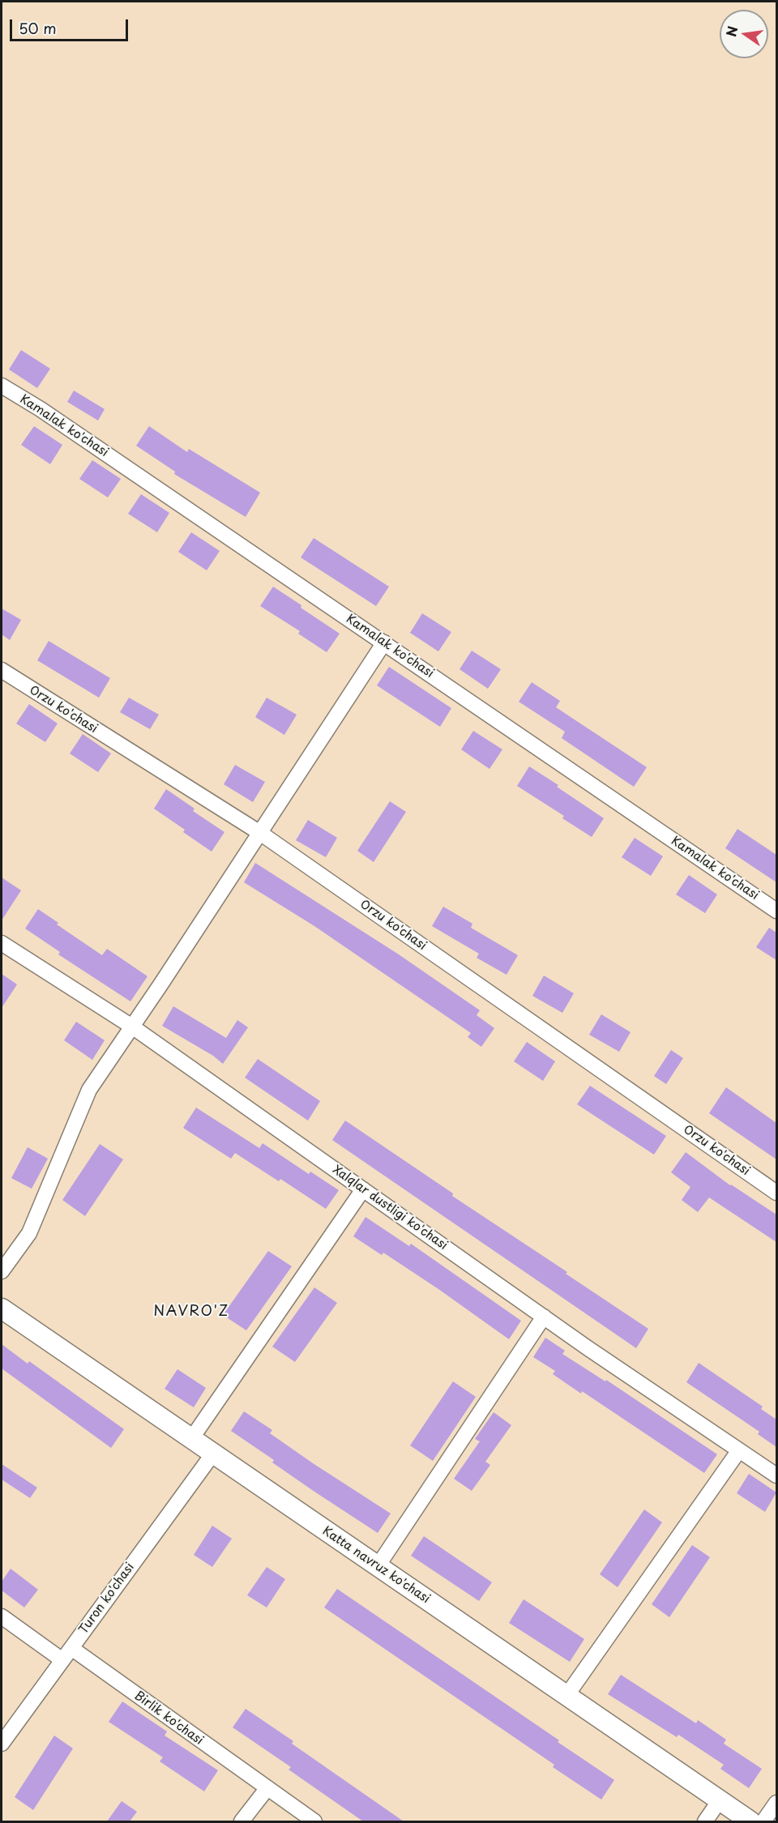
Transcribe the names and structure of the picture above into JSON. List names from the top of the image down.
{
  "streets": {
    "street": [
      "Kamalak ko'chasi",
      "Orzu ko'chasi",
      "Xalqlar dustligi ko'chasi",
      "Katta navruz ko'chasi",
      "Turon ko'chasi",
      "Birlik ko'chasi"
    ]
  },
  "crossings": [
    ["Katta navruz ko'chasi", "Turon ko'chasi"],
    ["Turon ko'chasi", "Birlik ko'chasi"]
  ],
  "districts": ["NAVRO'Z"],
  "scale_bar": "50 m",
  "north": "left"
}
